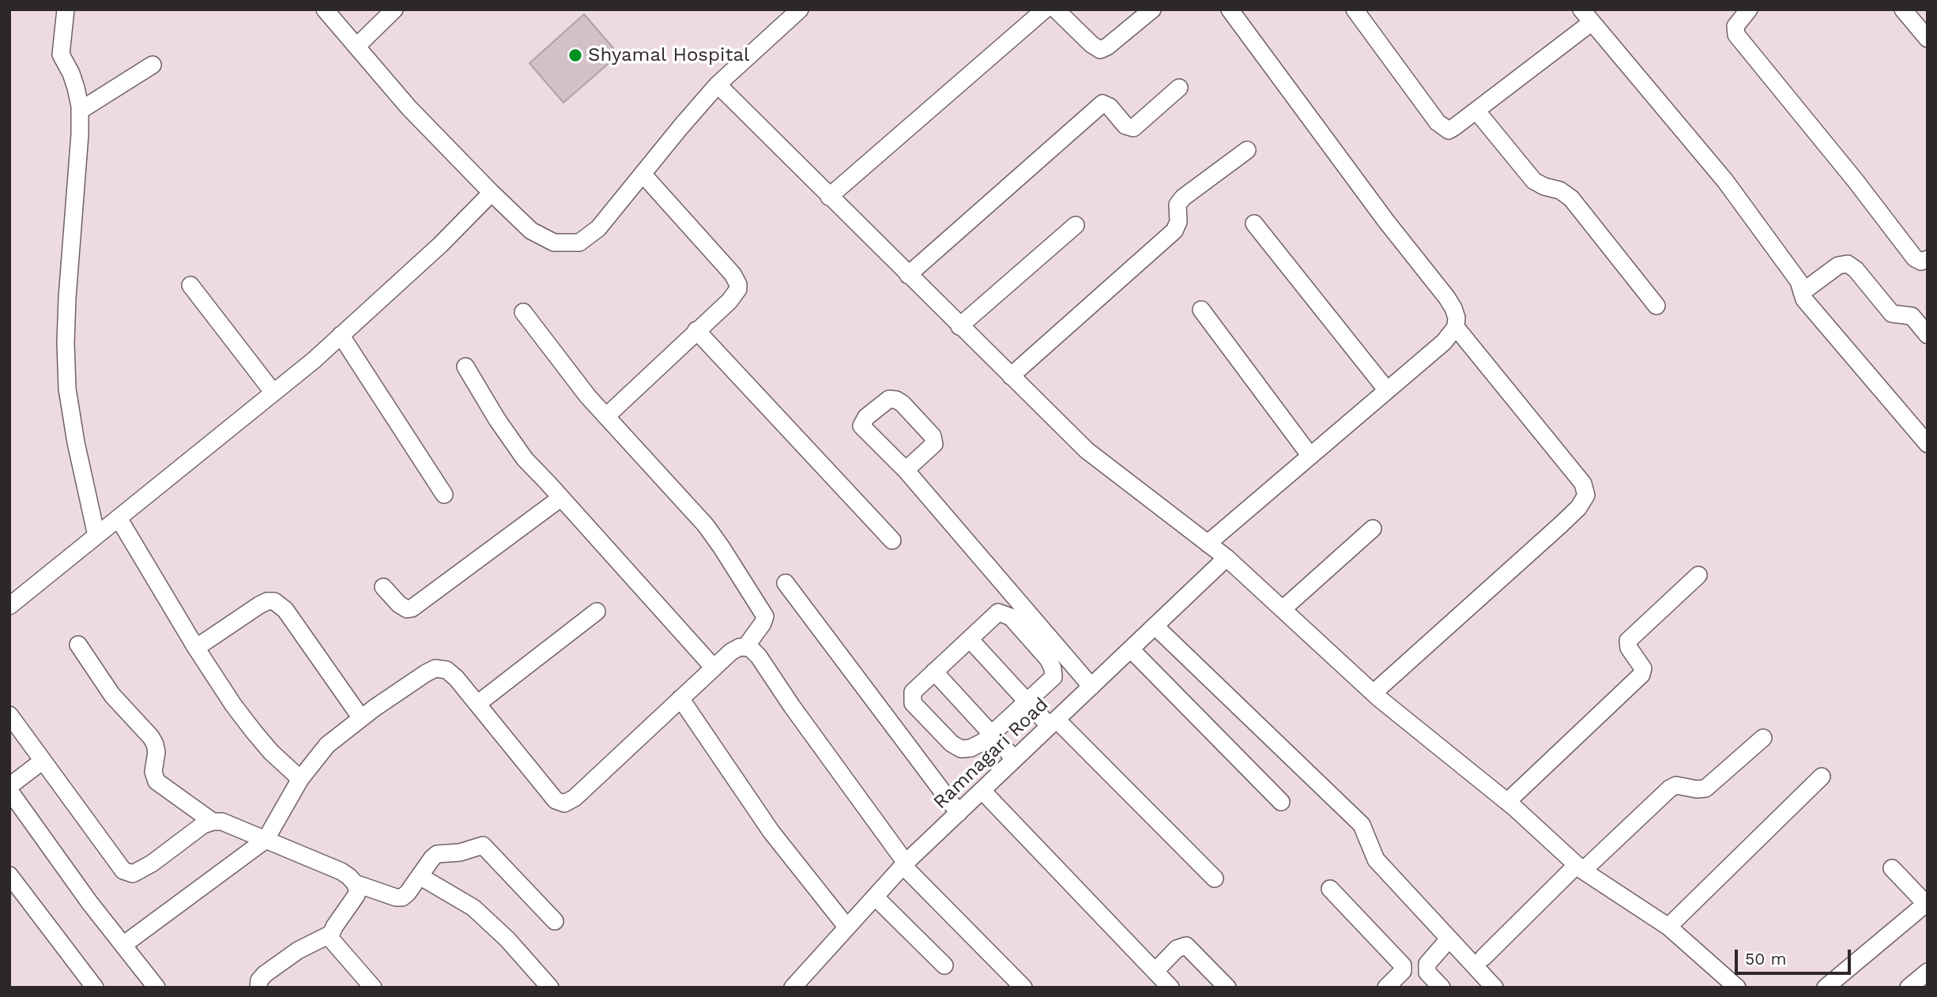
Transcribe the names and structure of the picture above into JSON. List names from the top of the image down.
{
  "streets": {
    "street": ["Ramnagari Road"]
  },
  "places": ["Shyamal Hospital"],
  "scale_bar": "50 m"
}
